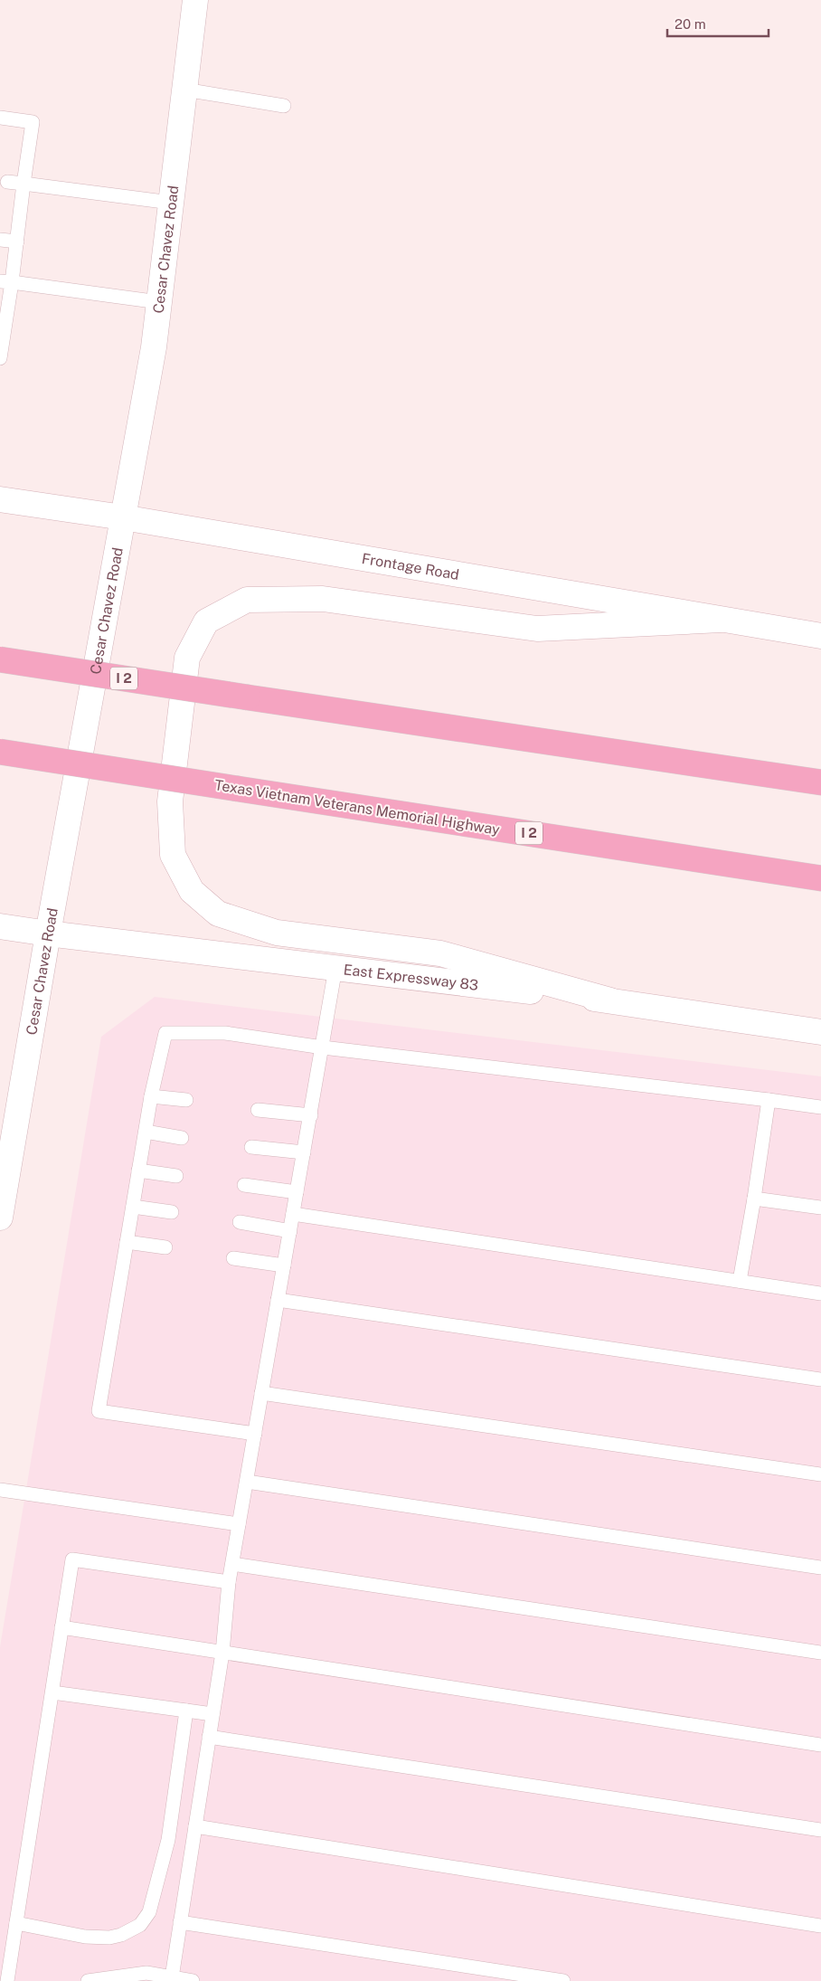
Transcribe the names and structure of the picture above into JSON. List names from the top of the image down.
{
  "streets": {
    "highway": ["I 2", "Texas Vietnam Veterans Memorial Highway"],
    "main road": ["Cesar Chavez Road", "Frontage Road", "East Expressway 83"]
  },
  "crossings": [
    ["Cesar Chavez Road", "Frontage Road"],
    ["Cesar Chavez Road", "East Expressway 83"]
  ],
  "scale_bar": "20 m"
}
